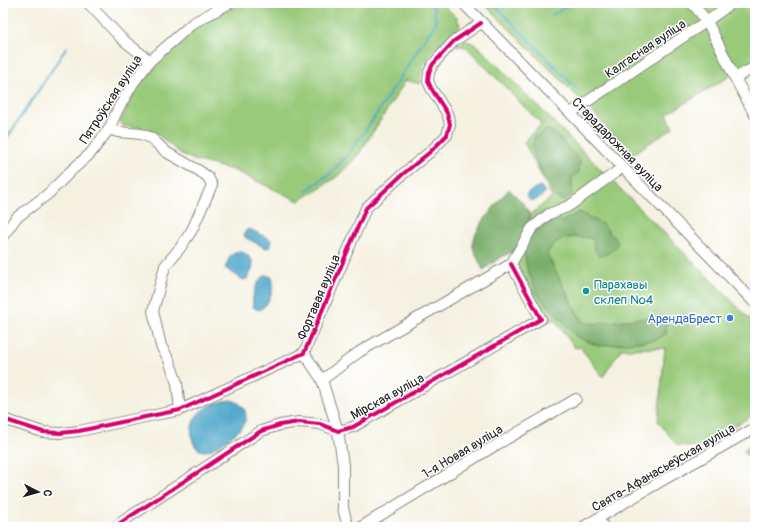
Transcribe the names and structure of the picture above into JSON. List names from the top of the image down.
{
  "streets": {
    "street": [
      "Калгасная вуліца",
      "Пятроўская вуліца",
      "Старадарожная вуліца",
      "Фортавая вуліца",
      "Мірская вуліца",
      "1-я Новая вуліца",
      "Свята-Афанасьеўская вуліца"
    ]
  },
  "crossings": [
    ["Калгасная вуліца", "Старадарожная вуліца"],
    ["Старадарожная вуліца", "Фортавая вуліца"]
  ],
  "places": ["Парахавы склеп №4", "АрендаБрест"],
  "north": "right"
}
